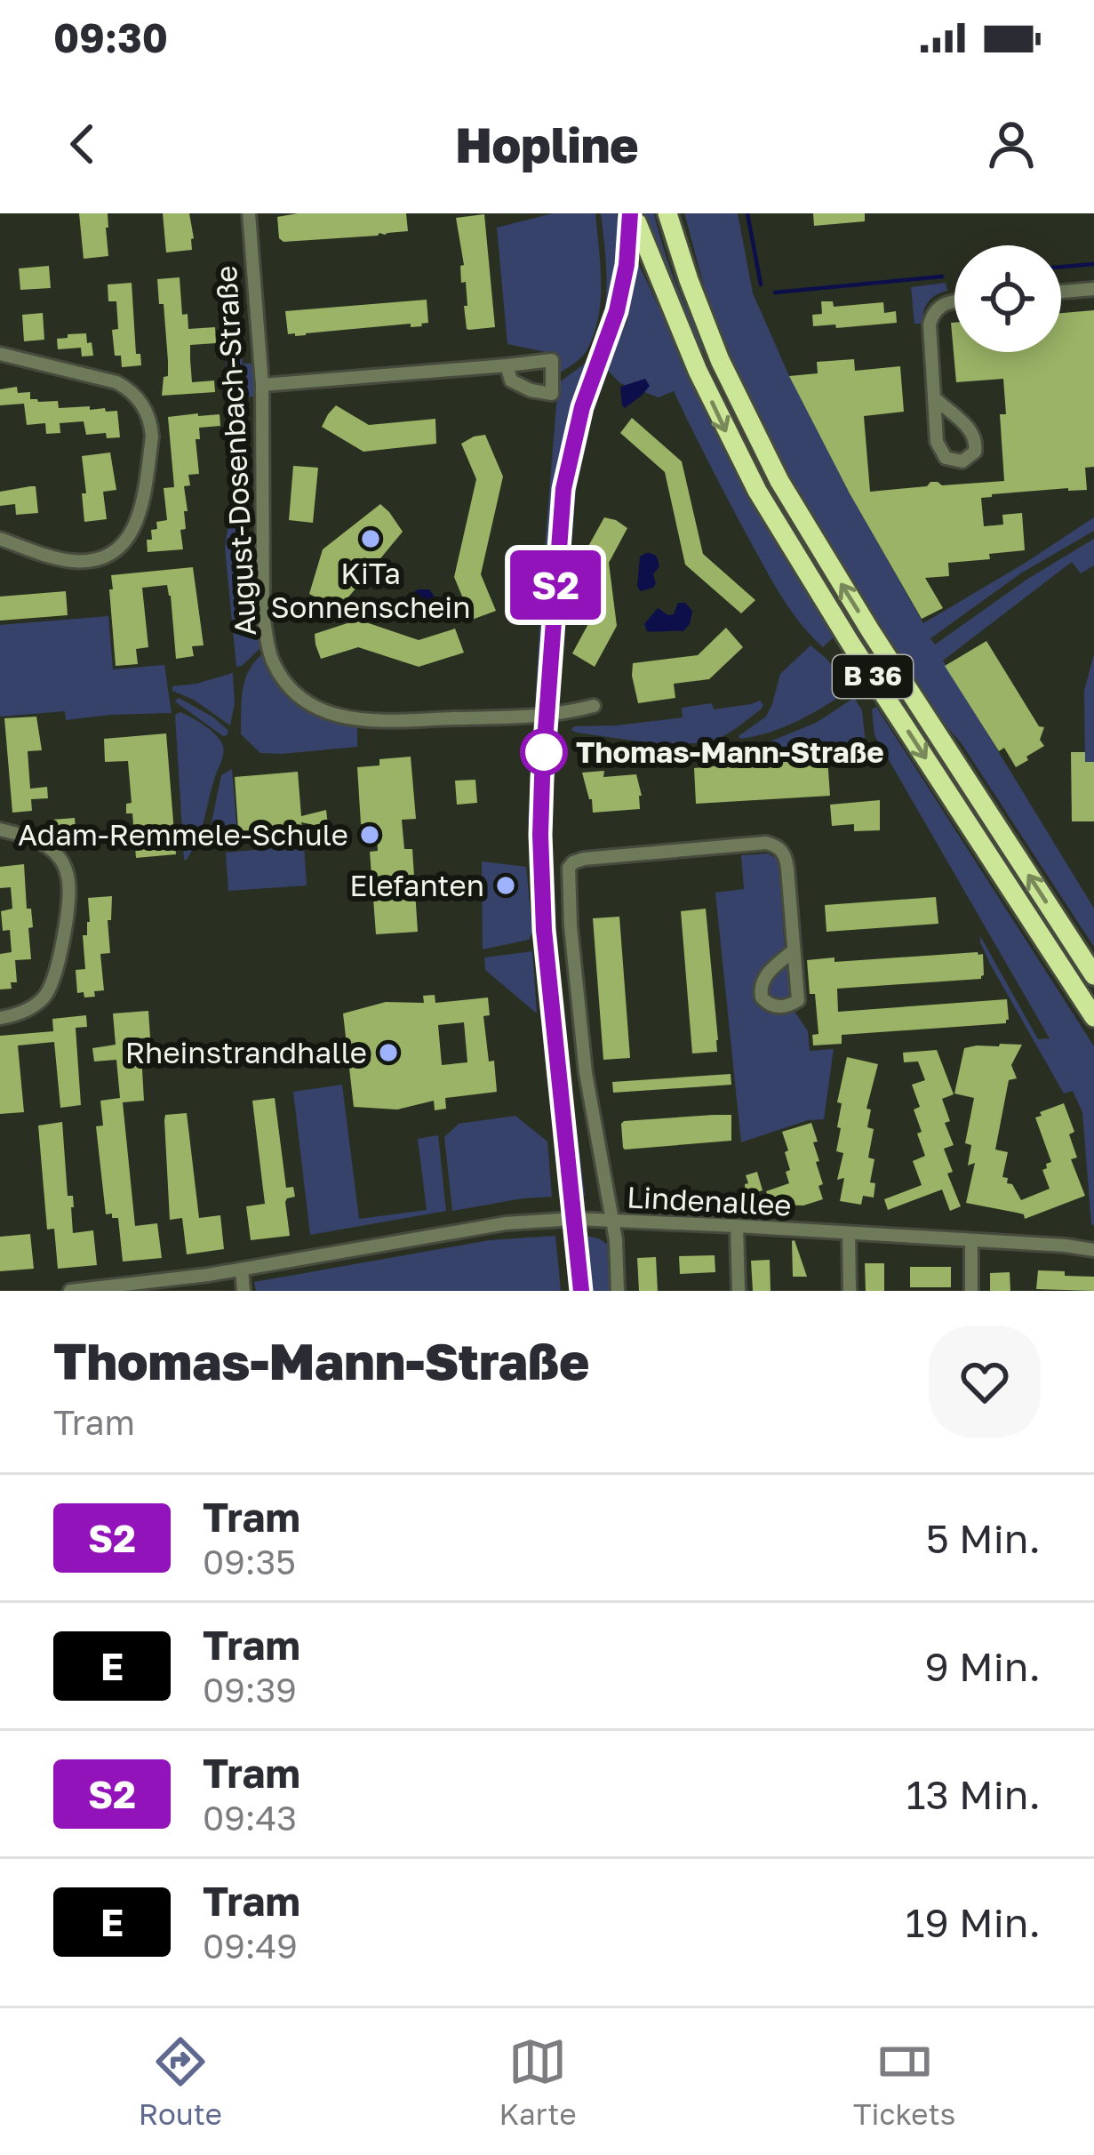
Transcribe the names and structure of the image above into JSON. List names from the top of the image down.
{
  "streets": {
    "highway": ["B 36"],
    "street": ["August-Dosenbach-Straße", "Lindenallee"]
  },
  "places": [
    "KiTa Sonnenschein",
    "Thomas-Mann-Straße",
    "Adam-Remmele-Schule",
    "Elefanten",
    "Rheinstrandhalle"
  ],
  "lines": ["tram line S2"],
  "page": {
    "status": "09:30",
    "header": "Hopline",
    "on_map": "S2",
    "heading": ["Thomas-Mann-Straße", "Tram"],
    "list": [
      {
        "mark": "S2",
        "name": "Tram",
        "note": "09:35",
        "value": "5 Min."
      },
      {
        "mark": "E",
        "name": "Tram",
        "note": "09:39",
        "value": "9 Min."
      },
      {
        "mark": "S2",
        "name": "Tram",
        "note": "09:43",
        "value": "13 Min."
      },
      {
        "mark": "E",
        "name": "Tram",
        "note": "09:49",
        "value": "19 Min."
      }
    ],
    "tabs": ["Route", "Karte", "Tickets"]
  }
}
